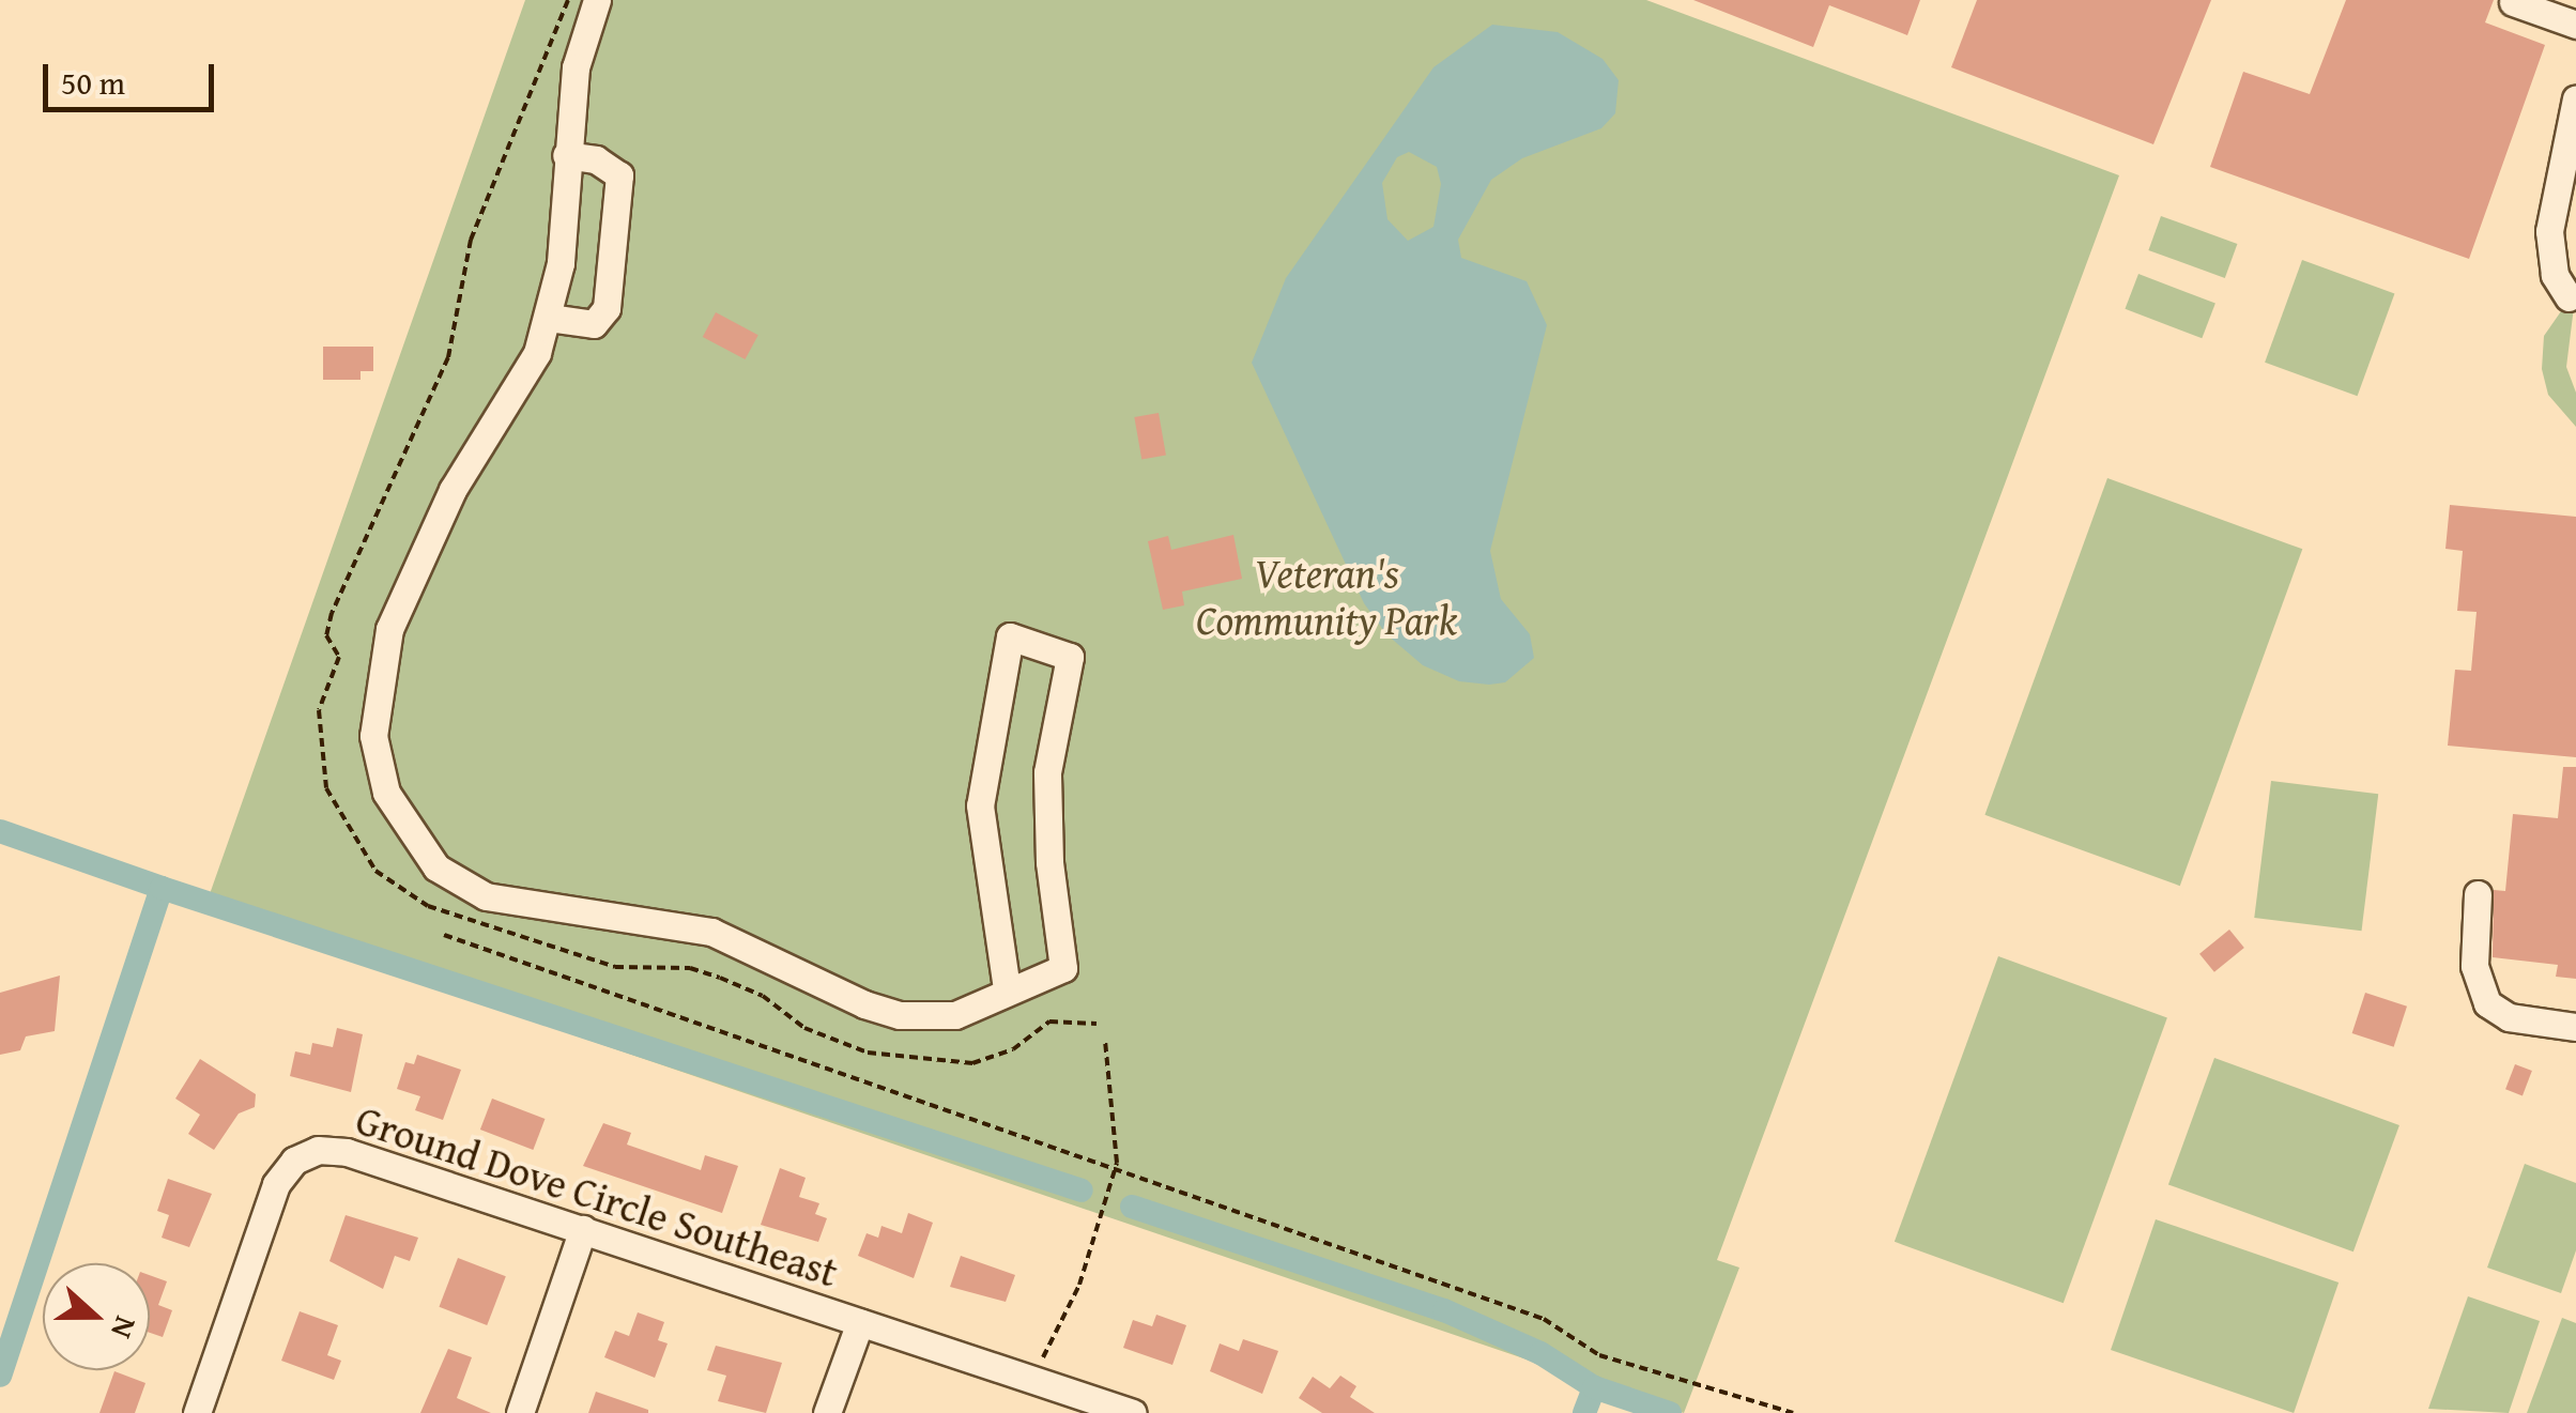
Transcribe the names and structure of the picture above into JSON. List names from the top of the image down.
{
  "streets": {
    "street": ["Ground Dove Circle Southeast"]
  },
  "parks": ["Veteran's Community Park"],
  "scale_bar": "50 m",
  "north": "right"
}
